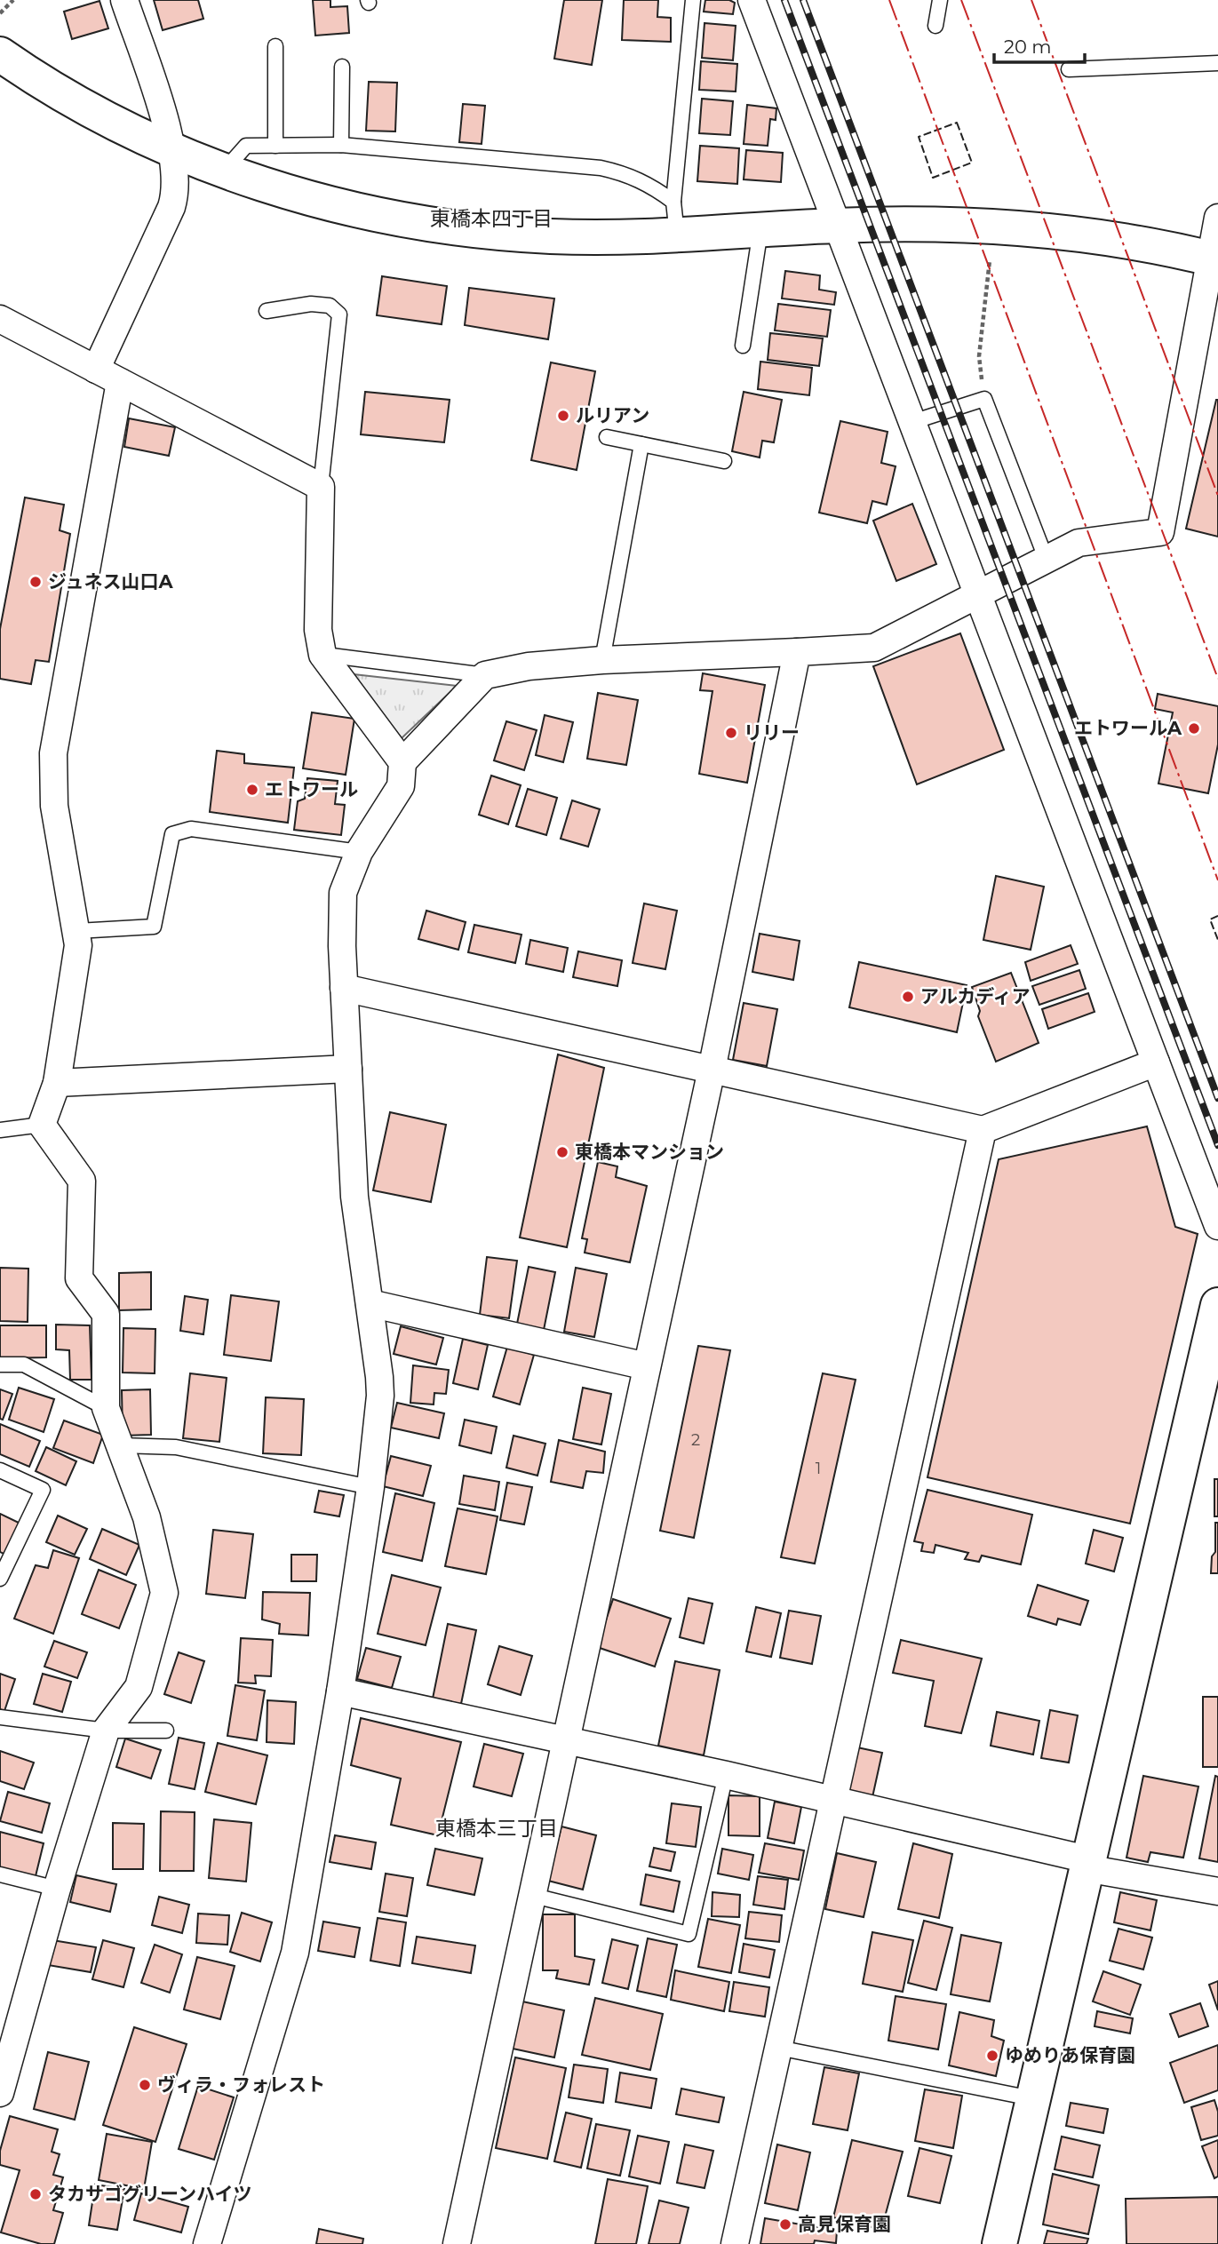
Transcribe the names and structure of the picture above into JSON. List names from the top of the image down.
{
  "districts": ["東橋本四丁目", "東橋本三丁目"],
  "places": [
    "ルリアン",
    "ジュネス山口A",
    "エトワールA",
    "リリー",
    "エトワール",
    "アルカディア",
    "東橋本マンション",
    "ゆめりあ保育園",
    "ヴィラ・フォレスト",
    "タカサゴグリーンハイツ",
    "高見保育園"
  ],
  "house_numbers": ["2", "1"],
  "scale_bar": "20 m"
}
